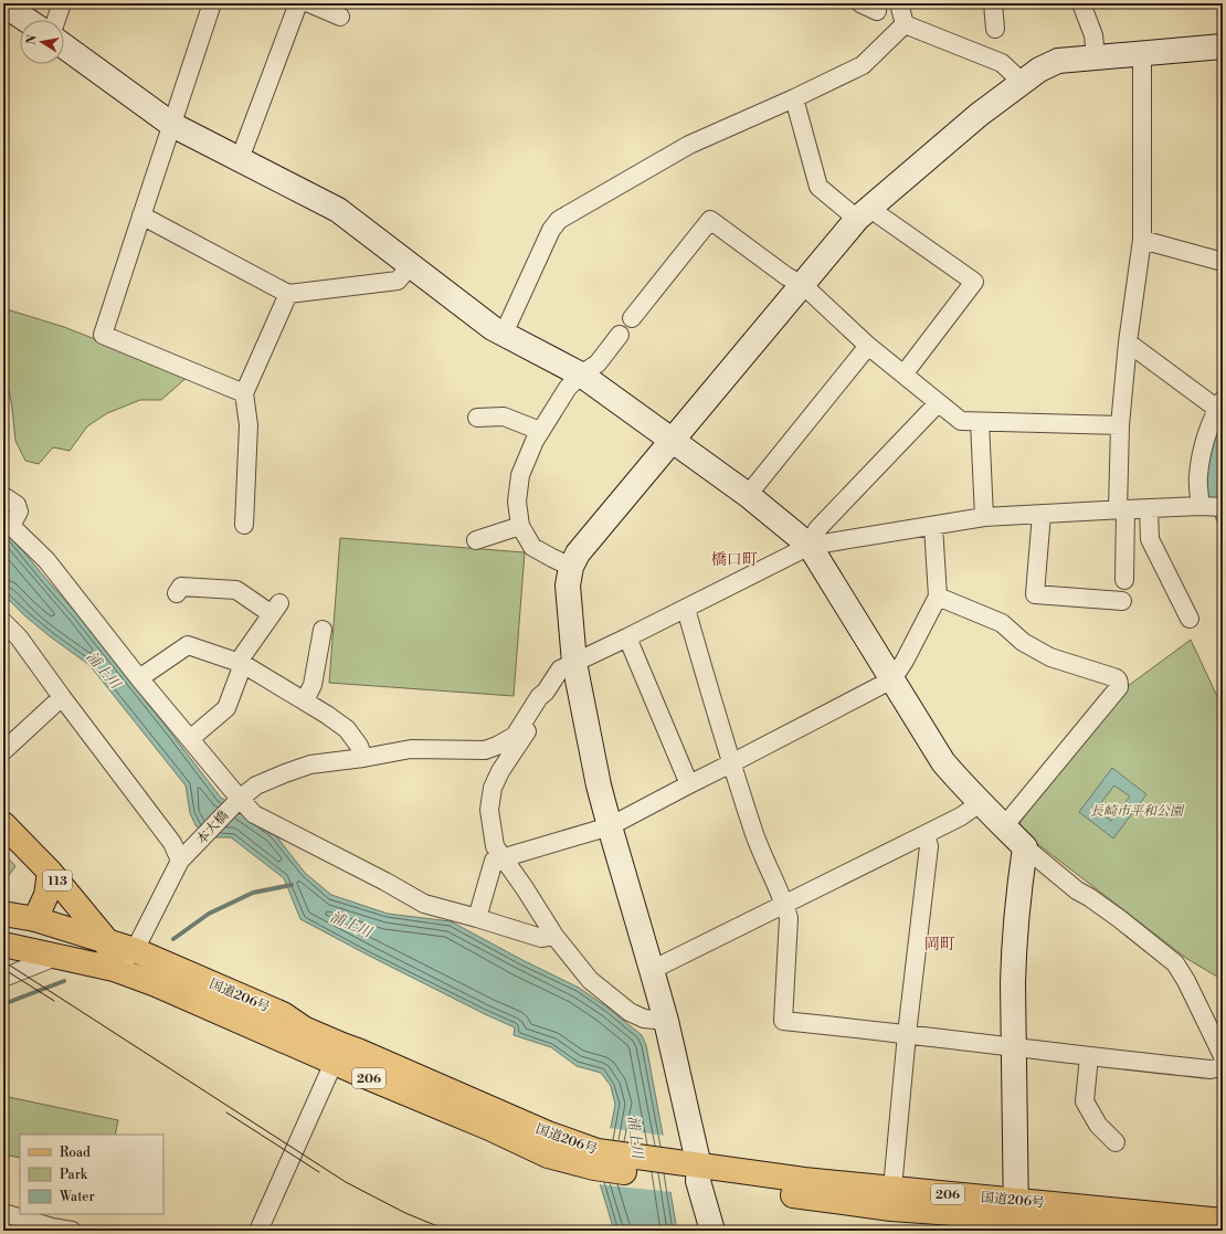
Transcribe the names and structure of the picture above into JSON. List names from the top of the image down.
{
  "streets": {
    "main road": ["113", "国道206号", "206"],
    "street": ["本大橋"]
  },
  "crossings": [
    ["本大橋", "国道206号"],
    ["113", "国道206号"]
  ],
  "districts": ["橋口町", "岡町"],
  "water": ["浦上川"],
  "parks": ["長崎市平和公園"],
  "legend": ["Road", "Park", "Water"],
  "north": "left"
}
